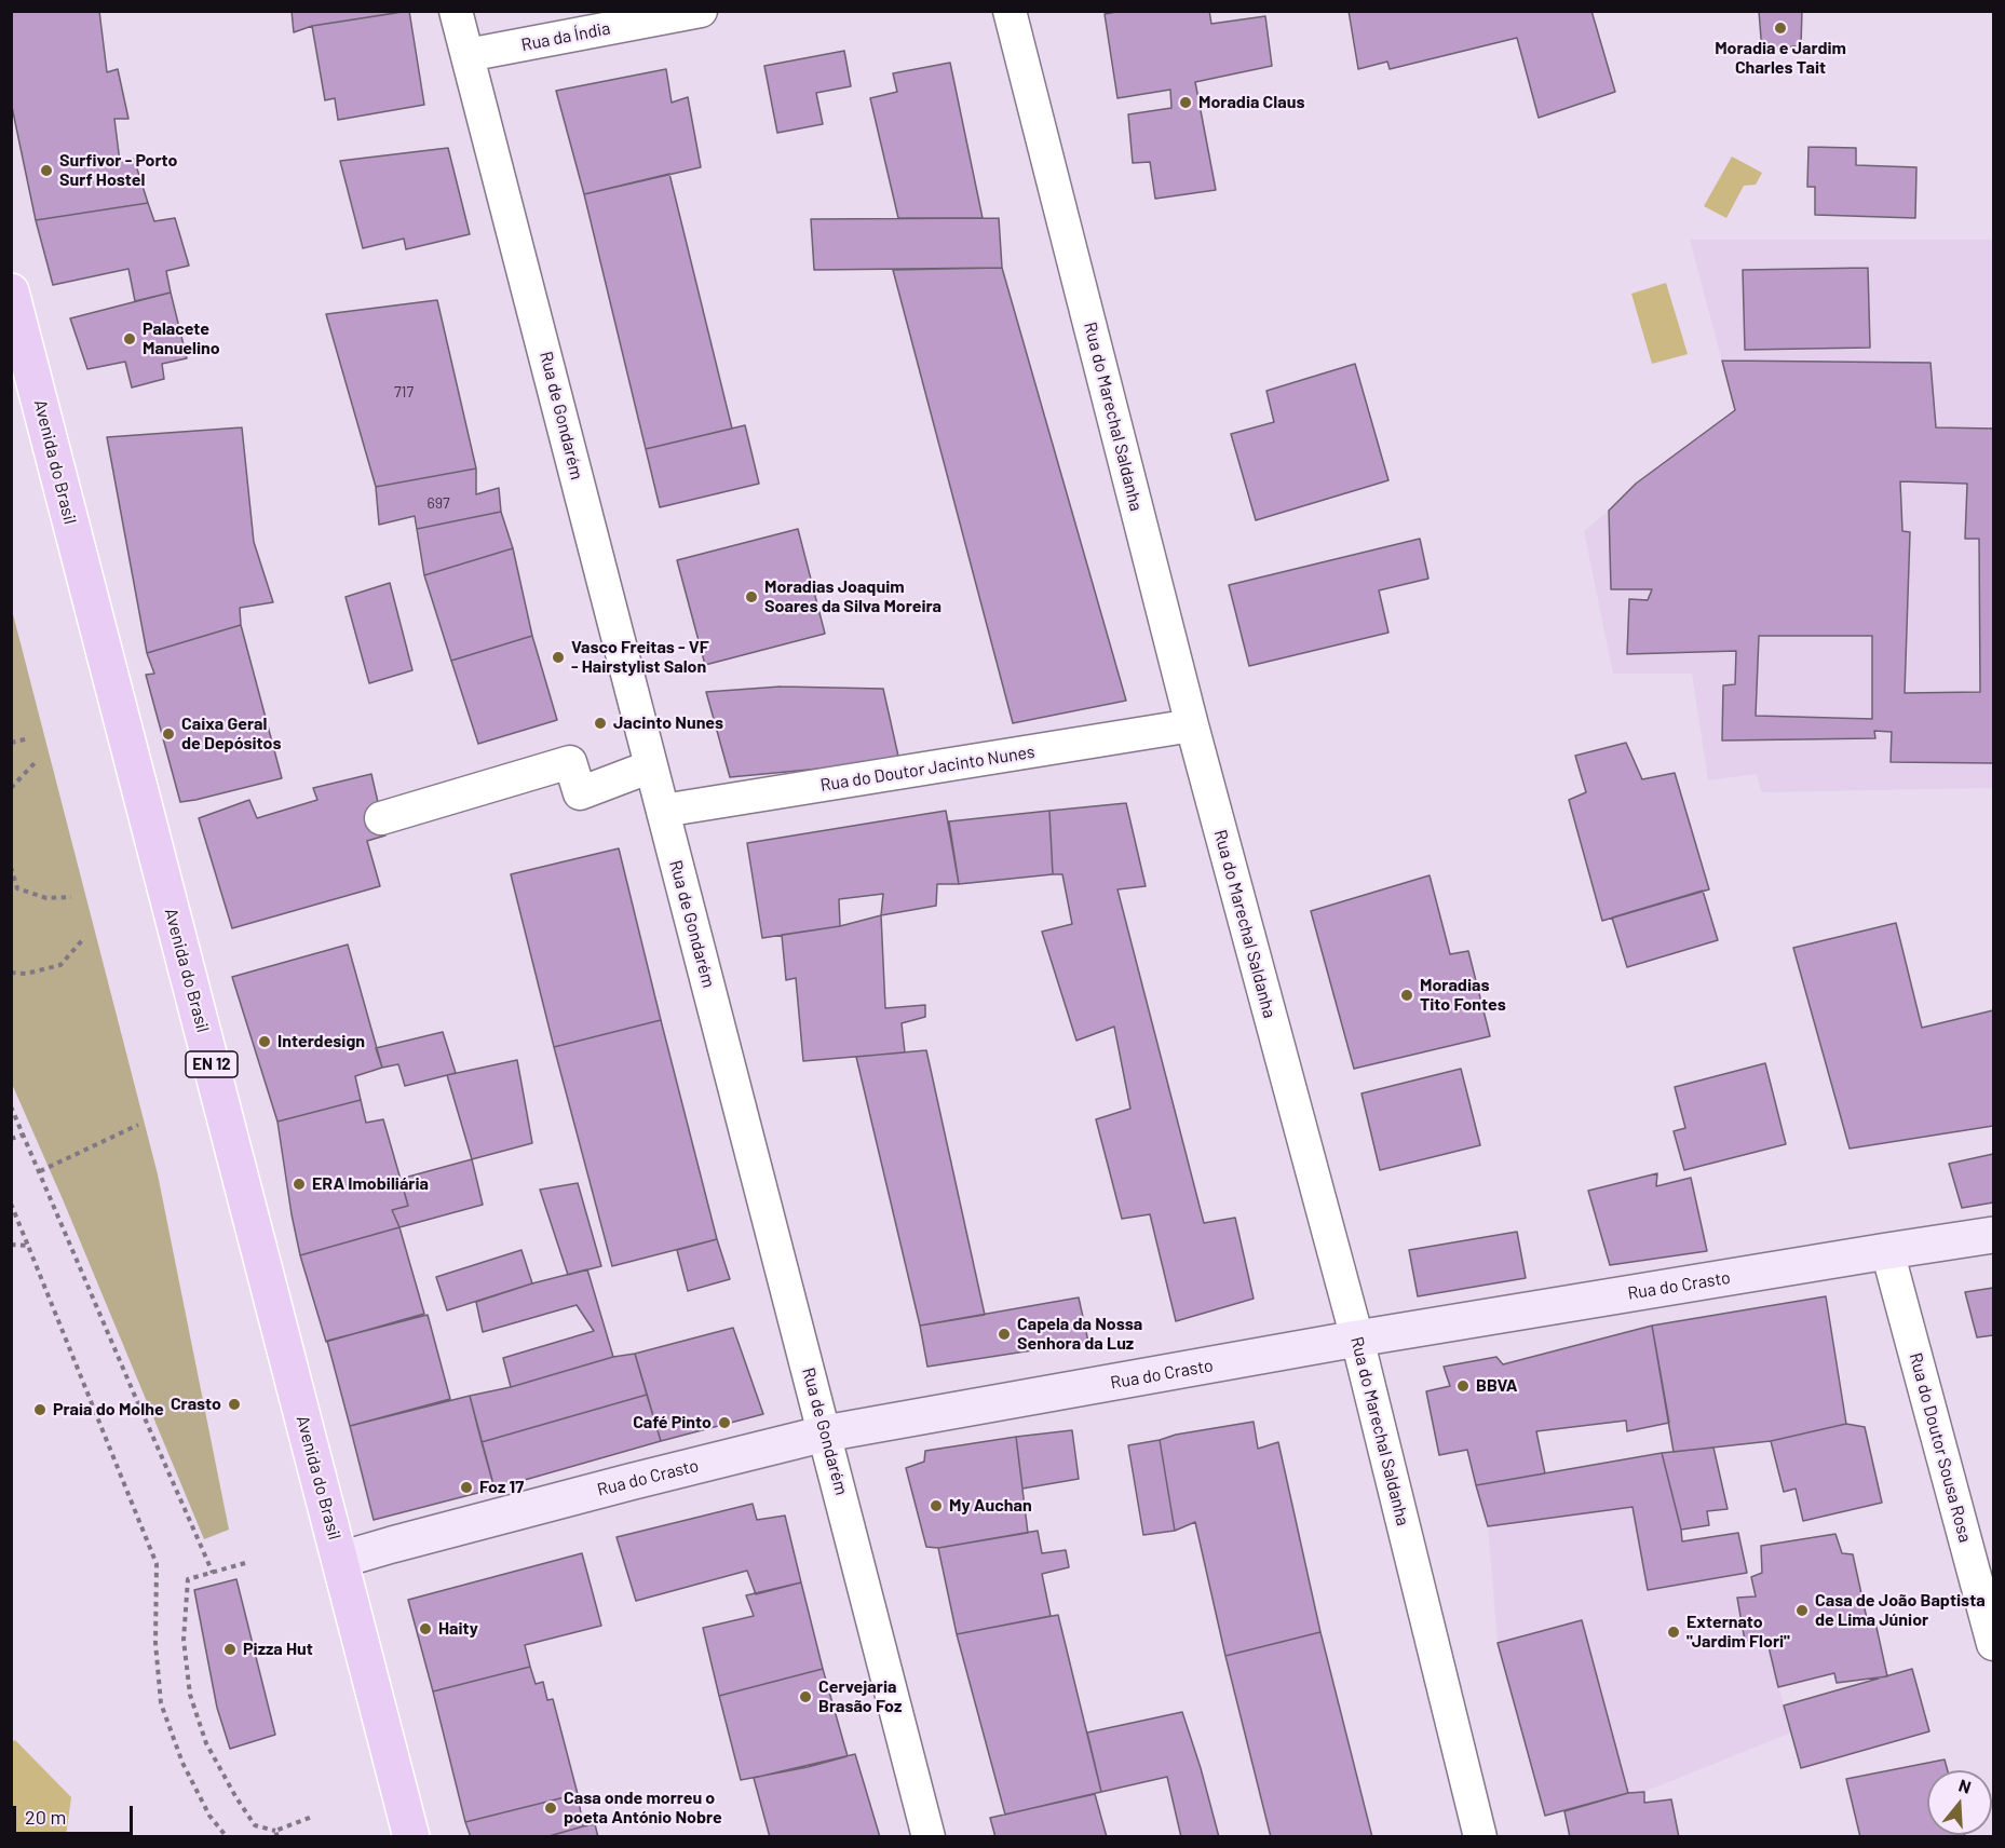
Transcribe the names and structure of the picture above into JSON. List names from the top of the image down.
{
  "streets": {
    "main road": ["Avenida do Brasil", "EN 12"],
    "street": [
      "Rua da Índia",
      "Rua de Gondarém",
      "Rua do Marechal Saldanha",
      "Rua do Doutor Jacinto Nunes",
      "Rua do Crasto",
      "Rua do Doutor Sousa Rosa"
    ]
  },
  "crossings": [
    ["Rua da Índia", "Rua de Gondarém"],
    ["Rua de Gondarém", "Rua do Doutor Jacinto Nunes"],
    ["Rua de Gondarém", "Rua do Crasto"],
    ["Rua do Marechal Saldanha", "Rua do Doutor Jacinto Nunes"],
    ["Rua do Marechal Saldanha", "Rua do Crasto"],
    ["Avenida do Brasil", "Rua do Crasto"],
    ["Rua do Crasto", "Rua do Doutor Sousa Rosa"]
  ],
  "places": [
    "Moradia e Jardim Charles Tait",
    "Moradia Claus",
    "Surfivor - Porto Surf Hostel",
    "Palacete Manuelino",
    "Moradias Joaquim Soares da Silva Moreira",
    "Vasco Freitas - VF - Hairstylist Salon",
    "Jacinto Nunes",
    "Caixa Geral de Depósitos",
    "Moradias Tito Fontes",
    "Interdesign",
    "ERA Imobiliária",
    "Capela da Nossa Senhora da Luz",
    "BBVA",
    "Crasto",
    "Praia do Molhe",
    "Café Pinto",
    "Foz 17",
    "My Auchan",
    "Casa de João Baptista de Lima Júnior",
    "Haity",
    "Externato \"Jardim Flori\"",
    "Pizza Hut",
    "Cervejaria Brasão Foz",
    "Casa onde morreu o poeta António Nobre"
  ],
  "house_numbers": ["717", "697"],
  "scale_bar": "20 m",
  "north": "top"
}
